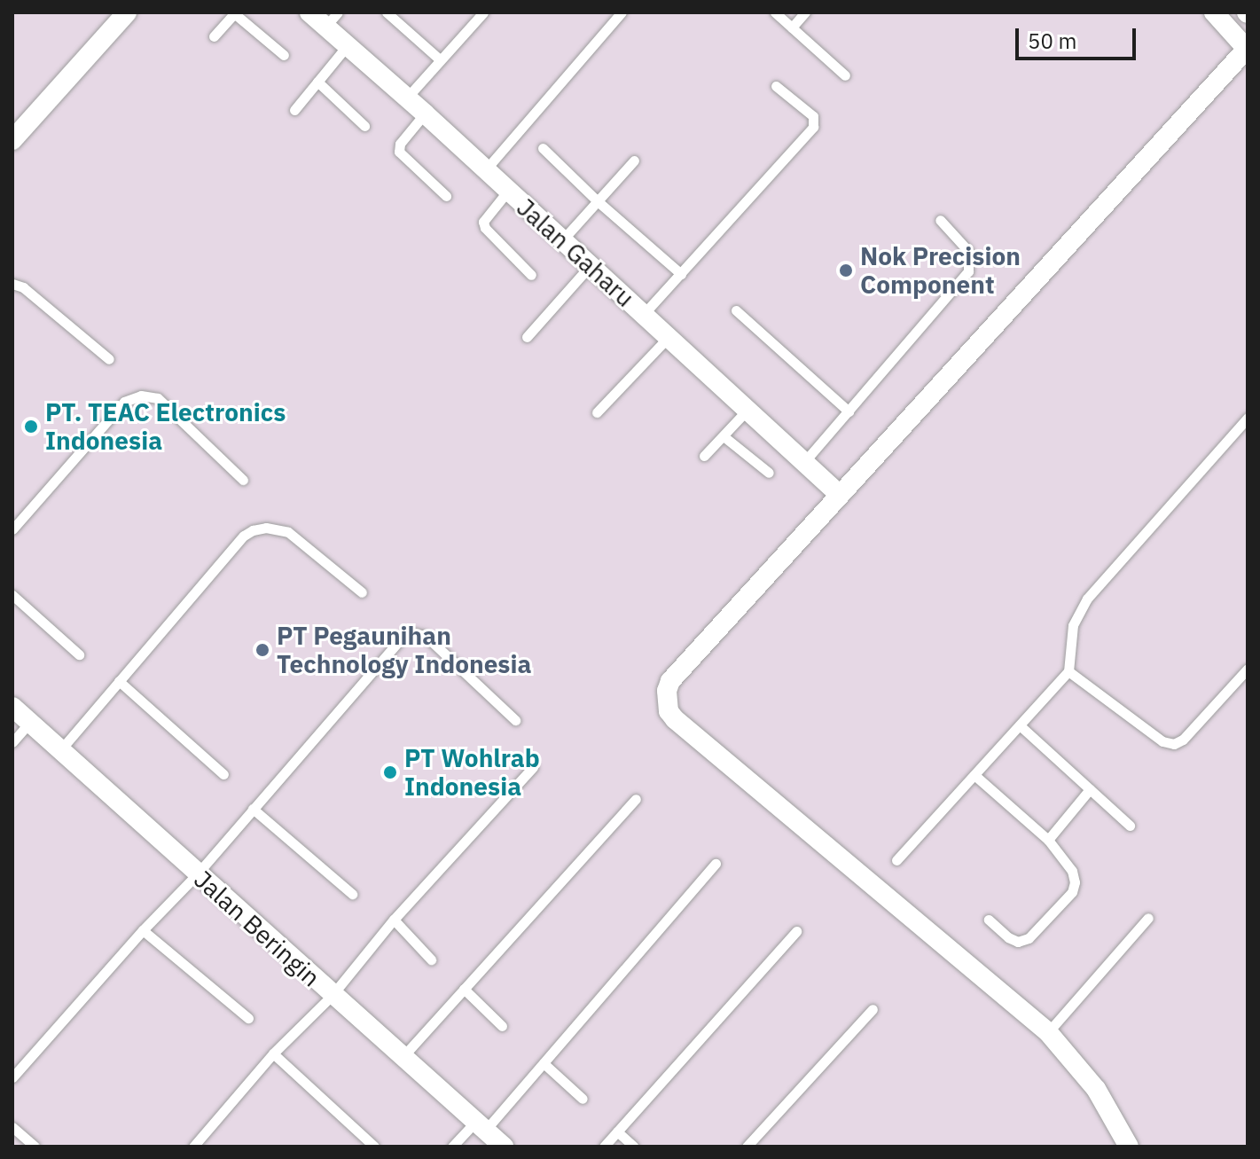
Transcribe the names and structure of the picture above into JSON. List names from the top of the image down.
{
  "streets": {
    "street": ["Jalan Gaharu", "Jalan Beringin"]
  },
  "places": [
    "Nok Precision Component",
    "PT. TEAC Electronics Indonesia",
    "PT Pegaunihan Technology Indonesia",
    "PT Wohlrab Indonesia"
  ],
  "scale_bar": "50 m"
}
